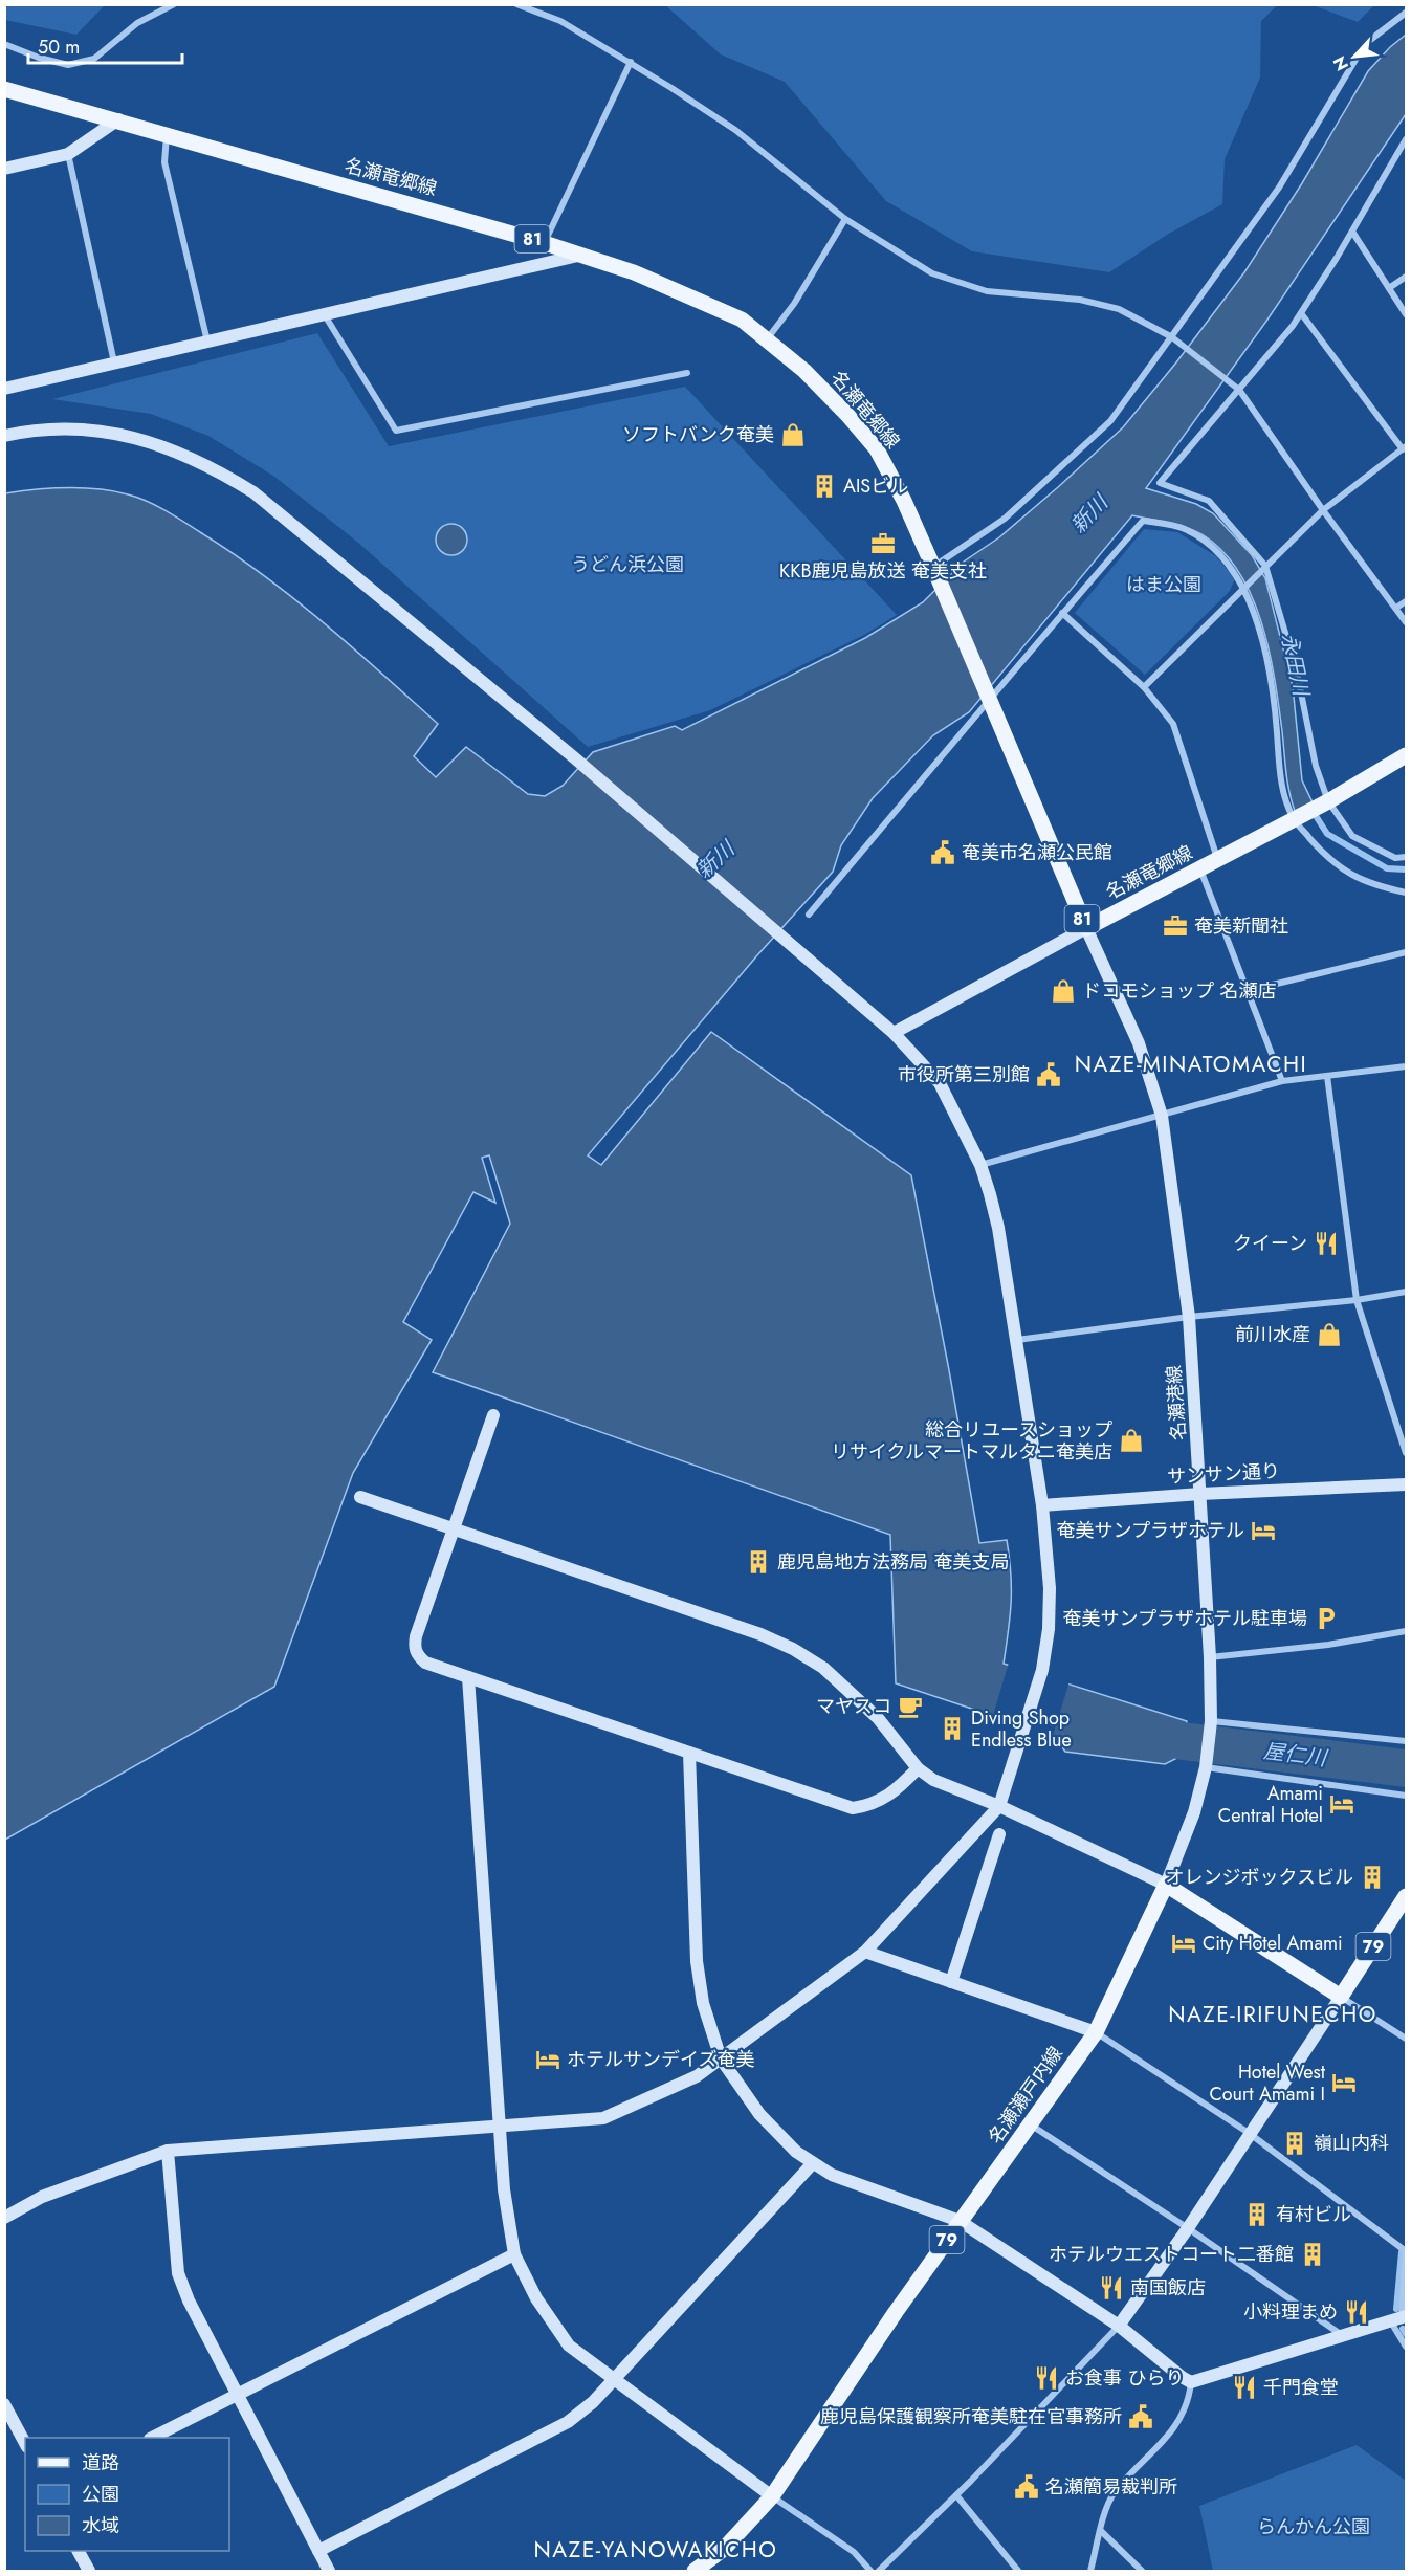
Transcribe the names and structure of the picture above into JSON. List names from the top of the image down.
{
  "streets": {
    "main road": [
      "名瀬竜郷線",
      "81",
      "79",
      "名瀬瀬戸内線"
    ],
    "street": ["名瀬港線", "サンサン通り"]
  },
  "crossings": [
    ["名瀬竜郷線", "名瀬港線"],
    ["名瀬港線", "サンサン通り"],
    ["名瀬港線", "名瀬瀬戸内線"]
  ],
  "districts": ["NAZE-MINATOMACHI", "NAZE-IRIFUNECHO", "NAZE-YANOWAKICHO"],
  "water": ["新川", "永田川", "屋仁川"],
  "parks": ["うどん浜公園", "はま公園", "らんかん公園"],
  "places": {
    "shop": [
      "ソフトバンク奄美",
      "ドコモショップ 名瀬店",
      "前川水産",
      "総合リユースショップ リサイクルマートマルタニ奄美店"
    ],
    "building": [
      "AISビル",
      "鹿児島地方法務局 奄美支局",
      "Diving Shop Endless Blue",
      "オレンジボックスビル",
      "嶺山内科",
      "有村ビル",
      "ホテルウエストコート二番館"
    ],
    "office": ["KKB鹿児島放送 奄美支社", "奄美新聞社"],
    "public building": [
      "奄美市名瀬公民館",
      "市役所第三別館",
      "鹿児島保護観察所奄美駐在官事務所",
      "名瀬簡易裁判所"
    ],
    "restaurant": [
      "クイーン",
      "南国飯店",
      "小料理まめ",
      "お食事 ひらり",
      "千門食堂"
    ],
    "hotel": [
      "奄美サンプラザホテル",
      "Amami Central Hotel",
      "City Hotel Amami",
      "ホテルサンデイズ奄美",
      "Hotel West Court Amami I"
    ],
    "parking": ["奄美サンプラザホテル駐車場"],
    "cafe": ["マヤスコ"]
  },
  "legend": ["道路", "公園", "水域"],
  "scale_bar": "50 m",
  "north": "bottom left"
}
